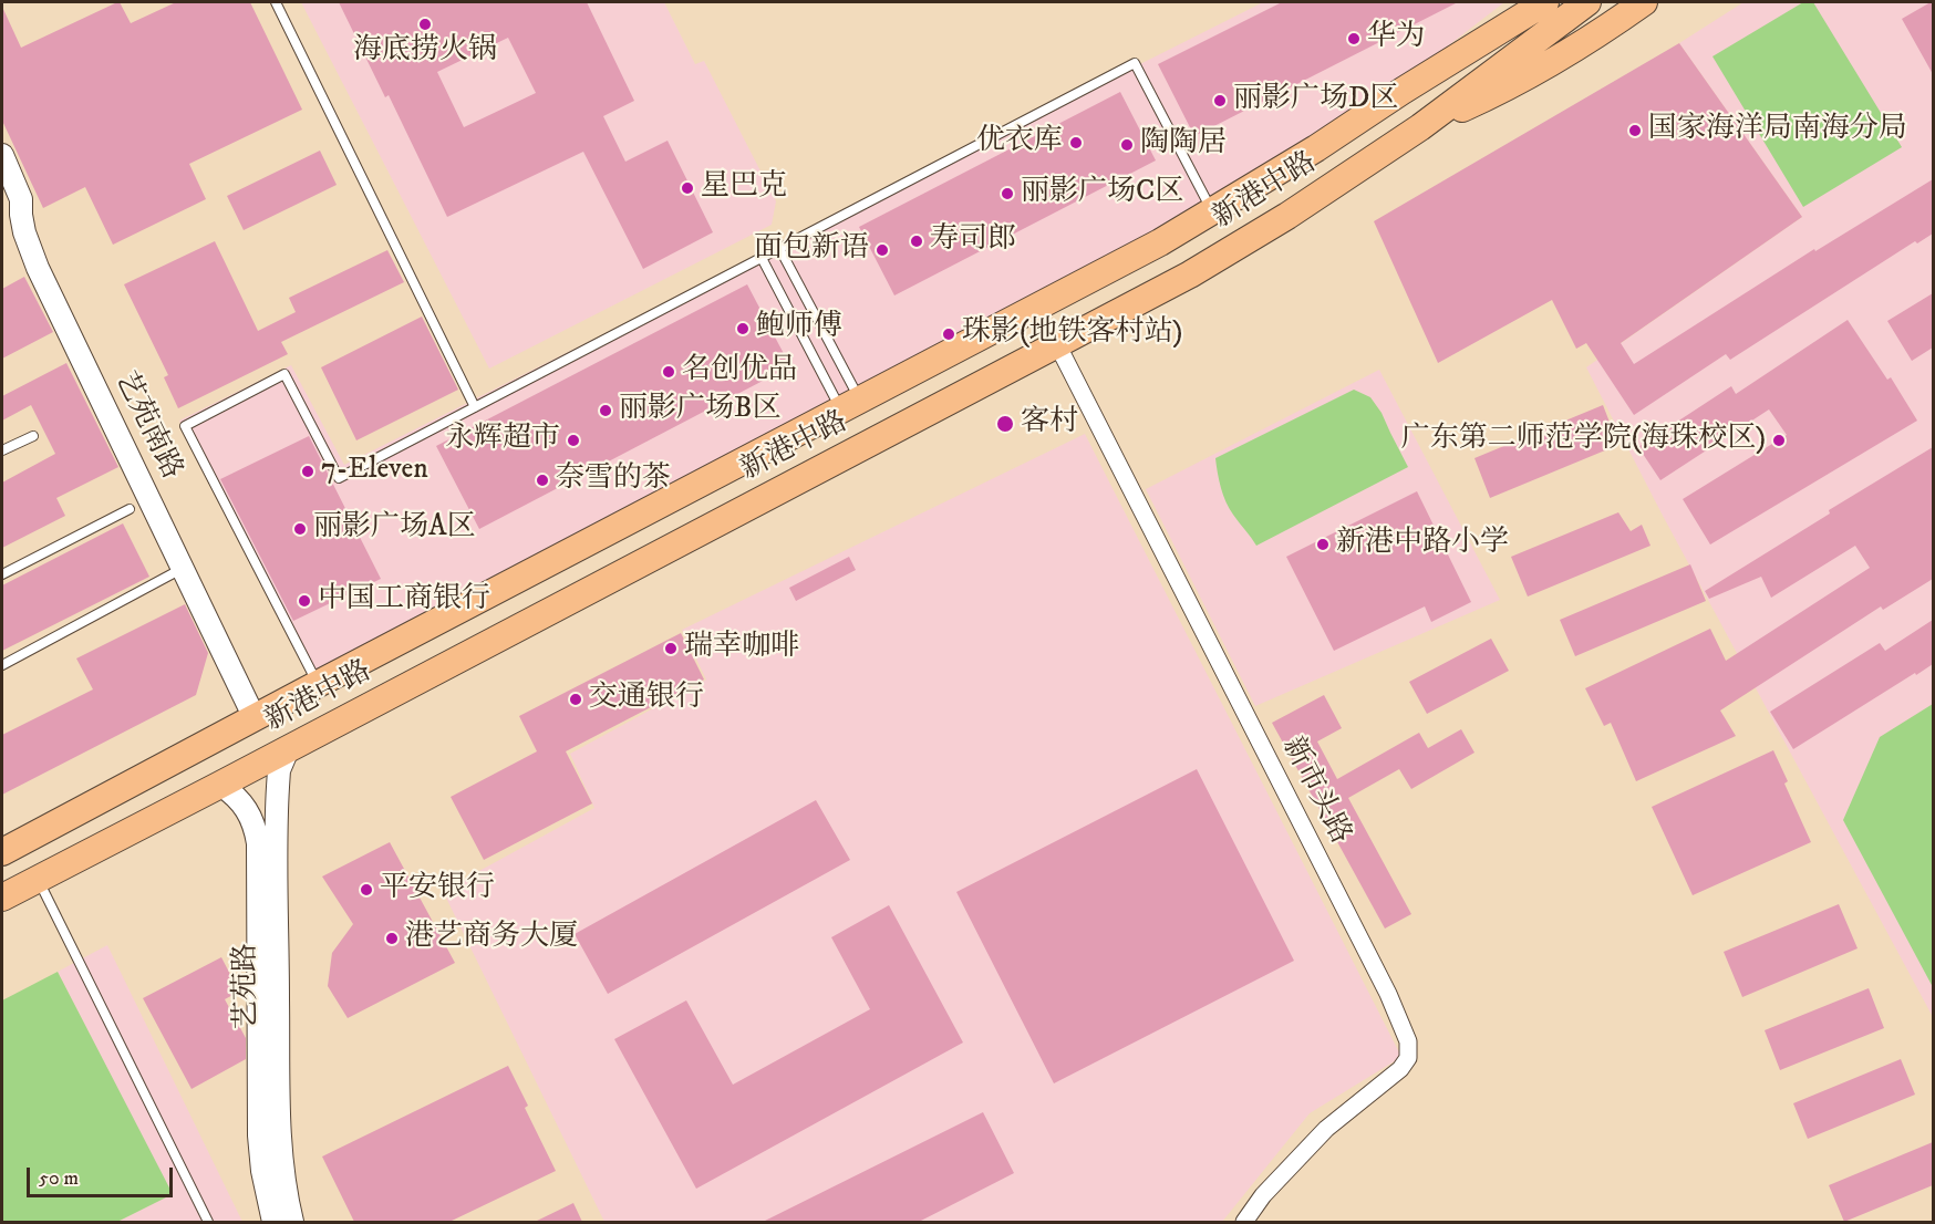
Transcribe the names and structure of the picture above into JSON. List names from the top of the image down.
{
  "streets": {
    "main road": ["新港中路"],
    "street": ["艺苑南路", "新市头路", "艺苑路"]
  },
  "crossings": [
    ["新港中路", "艺苑南路"],
    ["新港中路", "新市头路"],
    ["新港中路", "艺苑路"]
  ],
  "places": [
    "海底捞火锅",
    "华为",
    "丽影广场D区",
    "国家海洋局南海分局",
    "优衣库",
    "陶陶居",
    "星巴克",
    "丽影广场C区",
    "寿司郎",
    "面包新语",
    "鲍师傅",
    "珠影(地铁客村站)",
    "名创优品",
    "丽影广场B区",
    "客村",
    "永辉超市",
    "广东第二师范学院(海珠校区)",
    "7-Eleven",
    "奈雪的茶",
    "丽影广场A区",
    "新港中路小学",
    "中国工商银行",
    "瑞幸咖啡",
    "交通银行",
    "平安银行",
    "港艺商务大厦"
  ],
  "scale_bar": "50 m"
}
